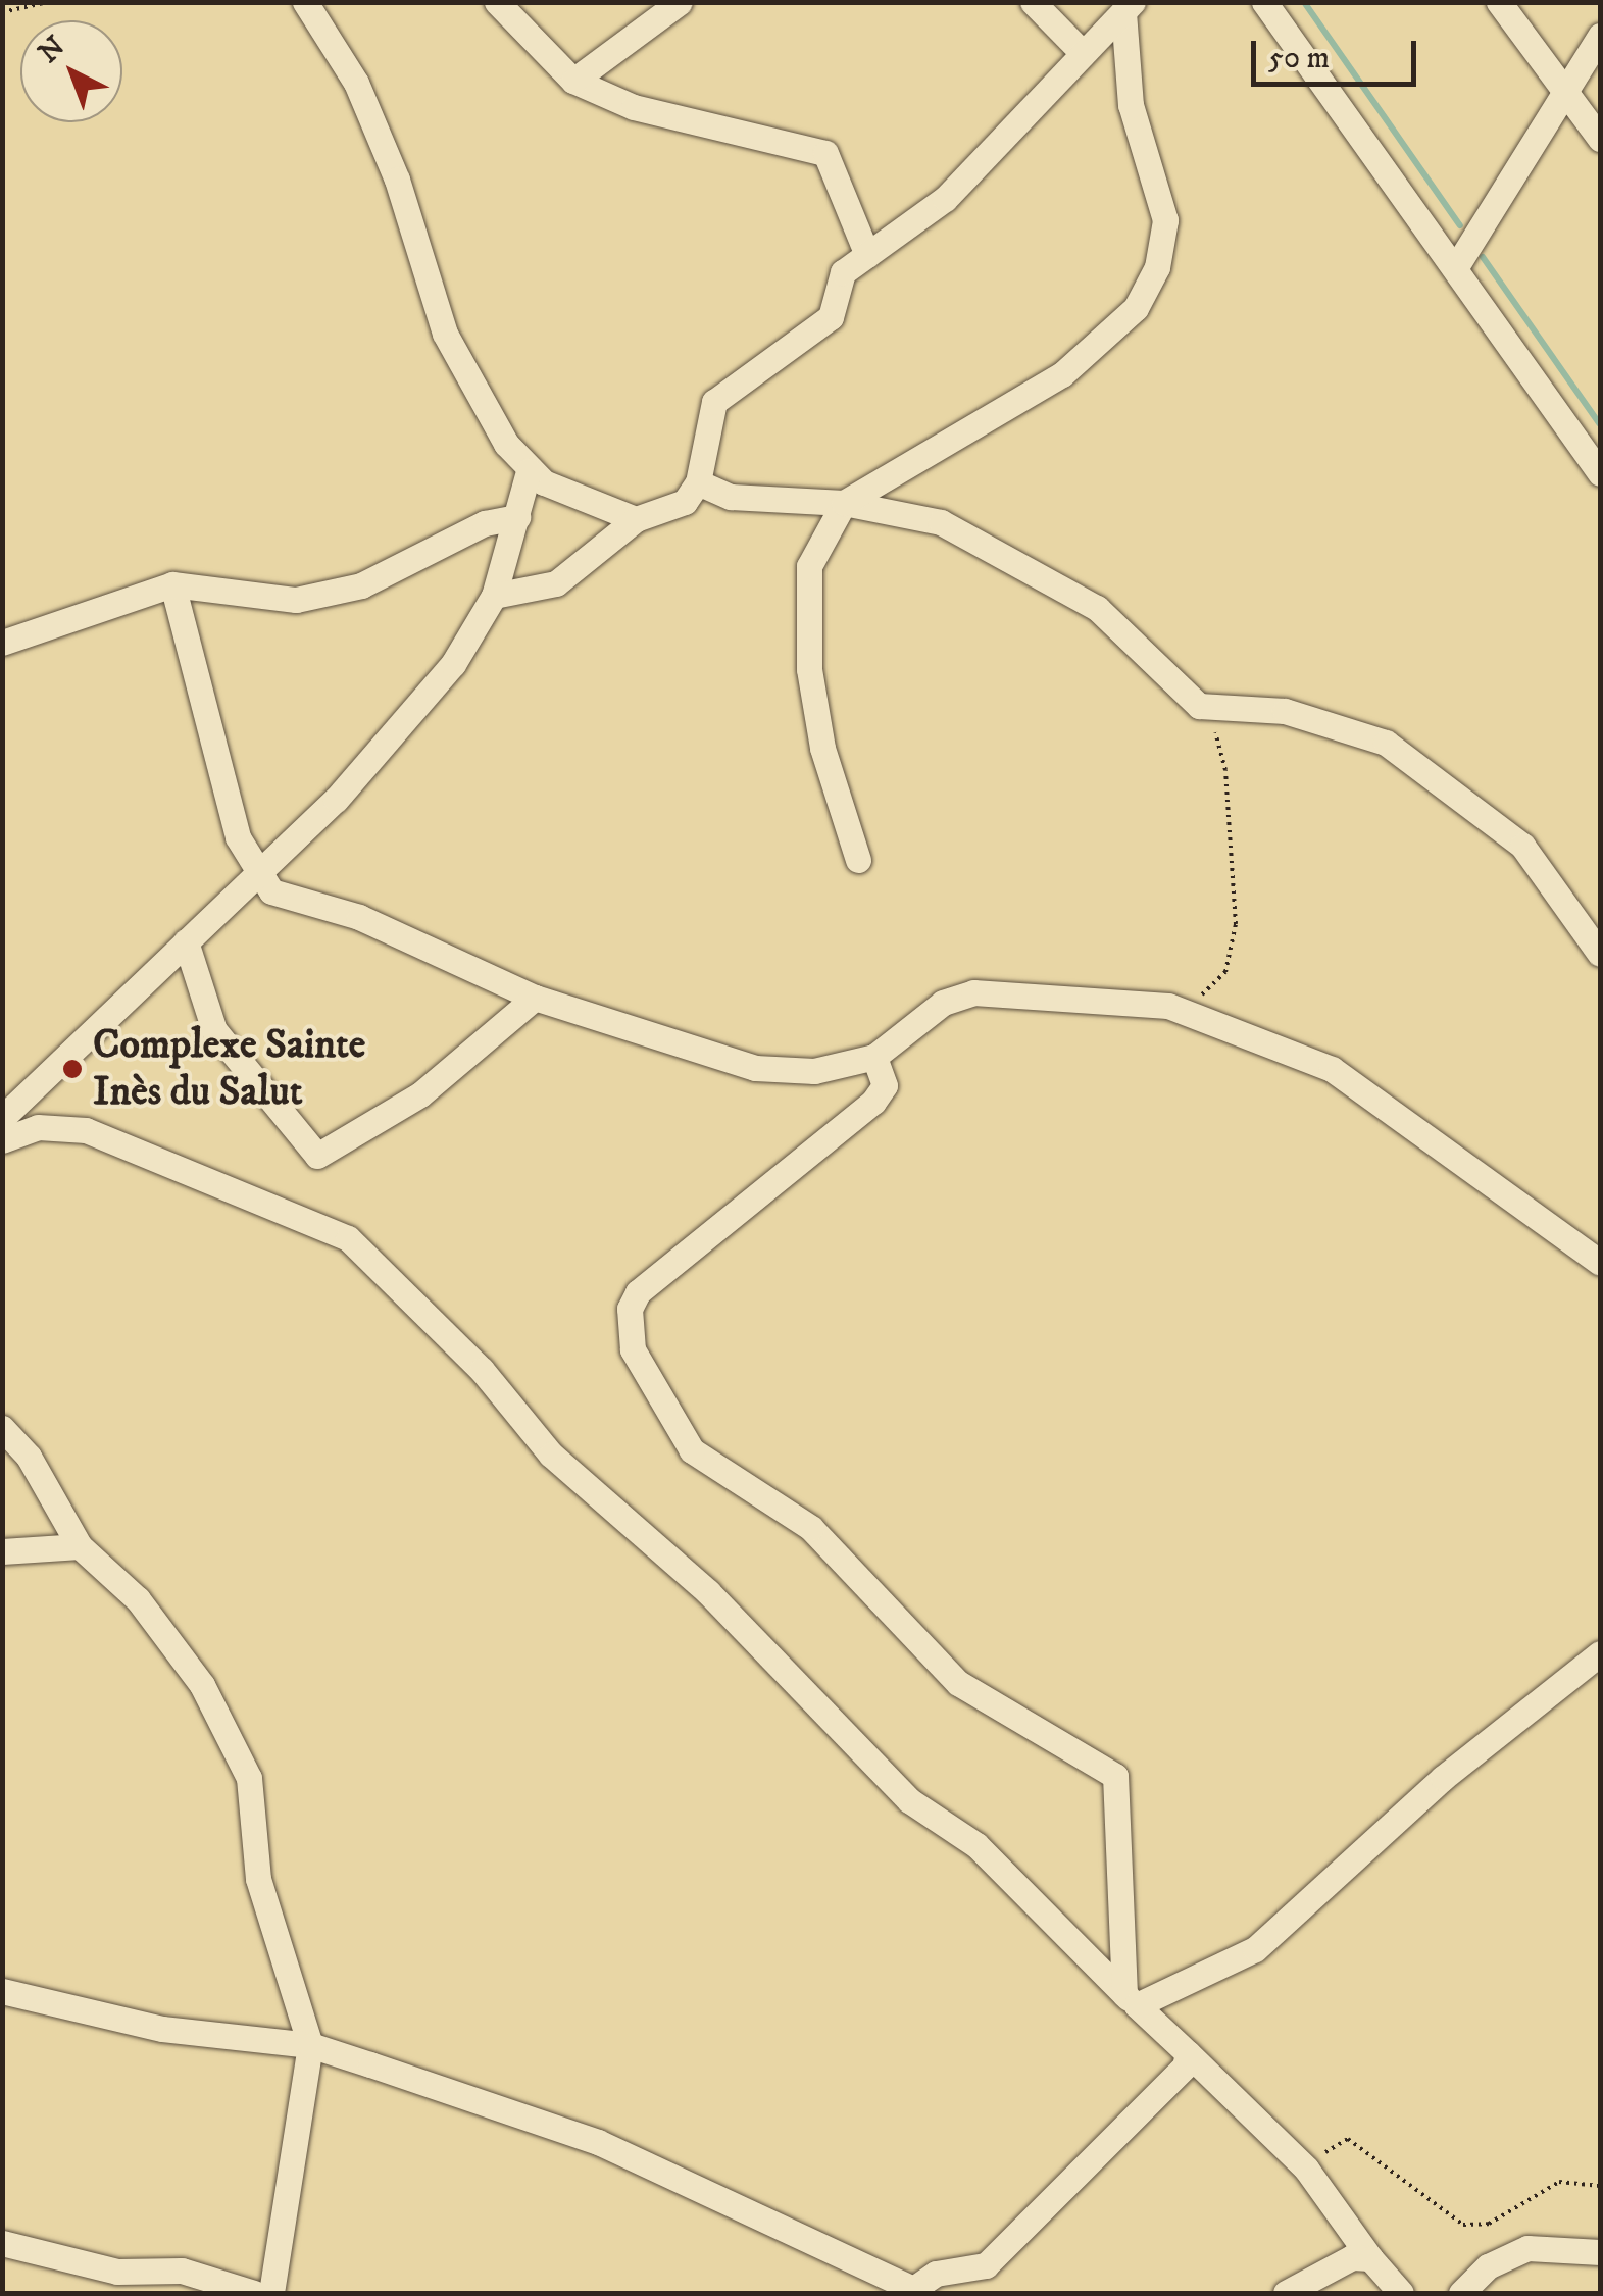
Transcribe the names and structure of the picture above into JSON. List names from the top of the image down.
{
  "places": ["Complexe Sainte Inès du Salut"],
  "scale_bar": "50 m",
  "north": "top left"
}
